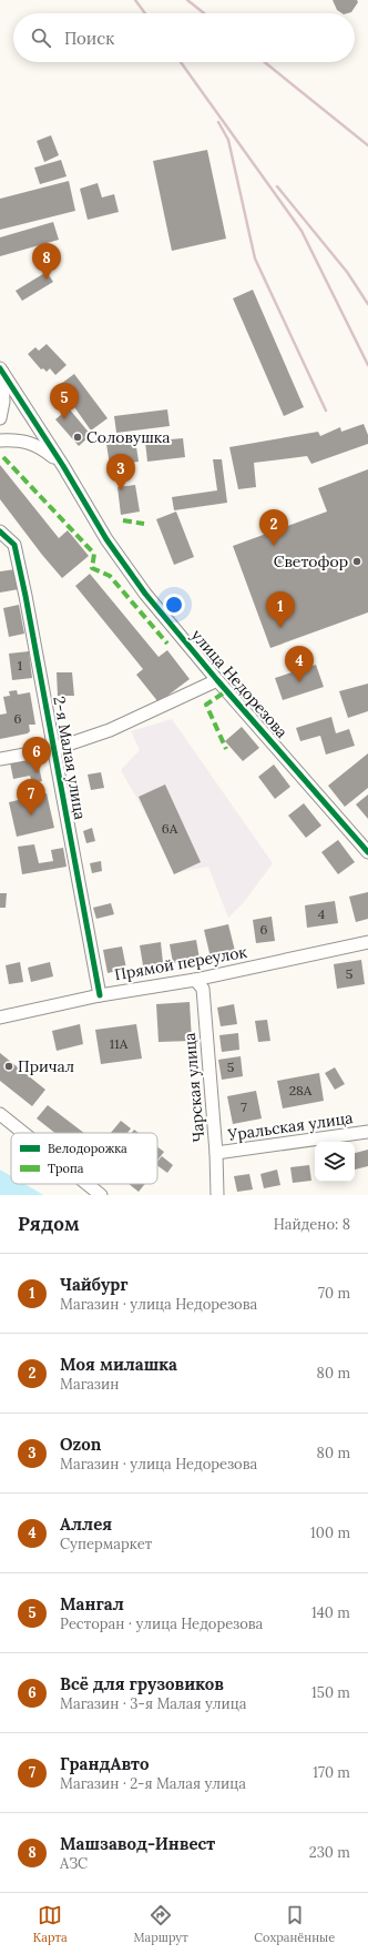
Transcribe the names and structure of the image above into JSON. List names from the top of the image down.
{
  "streets": {
    "street": [
      "улица Недорезова",
      "2-я Малая улица",
      "Прямой переулок",
      "Чарская улица",
      "Уральская улица"
    ]
  },
  "crossings": [
    ["2-я Малая улица", "Прямой переулок"],
    ["Прямой переулок", "Чарская улица"],
    ["Чарская улица", "Уральская улица"]
  ],
  "places": ["Соловушка", "Светофор", "Причал"],
  "house_numbers": [
    "1",
    "6",
    "6А",
    "4",
    "6",
    "5",
    "11А",
    "5",
    "28А",
    "7"
  ],
  "legend": ["Велодорожка", "Тропа"],
  "page": {
    "search": "Поиск",
    "pins": [
      "8",
      "5",
      "3",
      "2",
      "1",
      "4",
      "6",
      "7"
    ],
    "heading": ["Рядом", "Найдено: 8"],
    "list": [
      {
        "mark": "1",
        "name": "Чайбург",
        "note": "Магазин · улица Недорезова",
        "value": "70 m"
      },
      {
        "mark": "2",
        "name": "Моя милашка",
        "note": "Магазин",
        "value": "80 m"
      },
      {
        "mark": "3",
        "name": "Ozon",
        "note": "Магазин · улица Недорезова",
        "value": "80 m"
      },
      {
        "mark": "4",
        "name": "Аллея",
        "note": "Супермаркет",
        "value": "100 m"
      },
      {
        "mark": "5",
        "name": "Мангал",
        "note": "Ресторан · улица Недорезова",
        "value": "140 m"
      },
      {
        "mark": "6",
        "name": "Всё для грузовиков",
        "note": "Магазин · 3-я Малая улица",
        "value": "150 m"
      },
      {
        "mark": "7",
        "name": "ГрандАвто",
        "note": "Магазин · 2-я Малая улица",
        "value": "170 m"
      },
      {
        "mark": "8",
        "name": "Машзавод-Инвест",
        "note": "АЗС",
        "value": "230 m"
      }
    ],
    "nav": ["Карта", "Маршрут", "Сохранённые"]
  }
}
